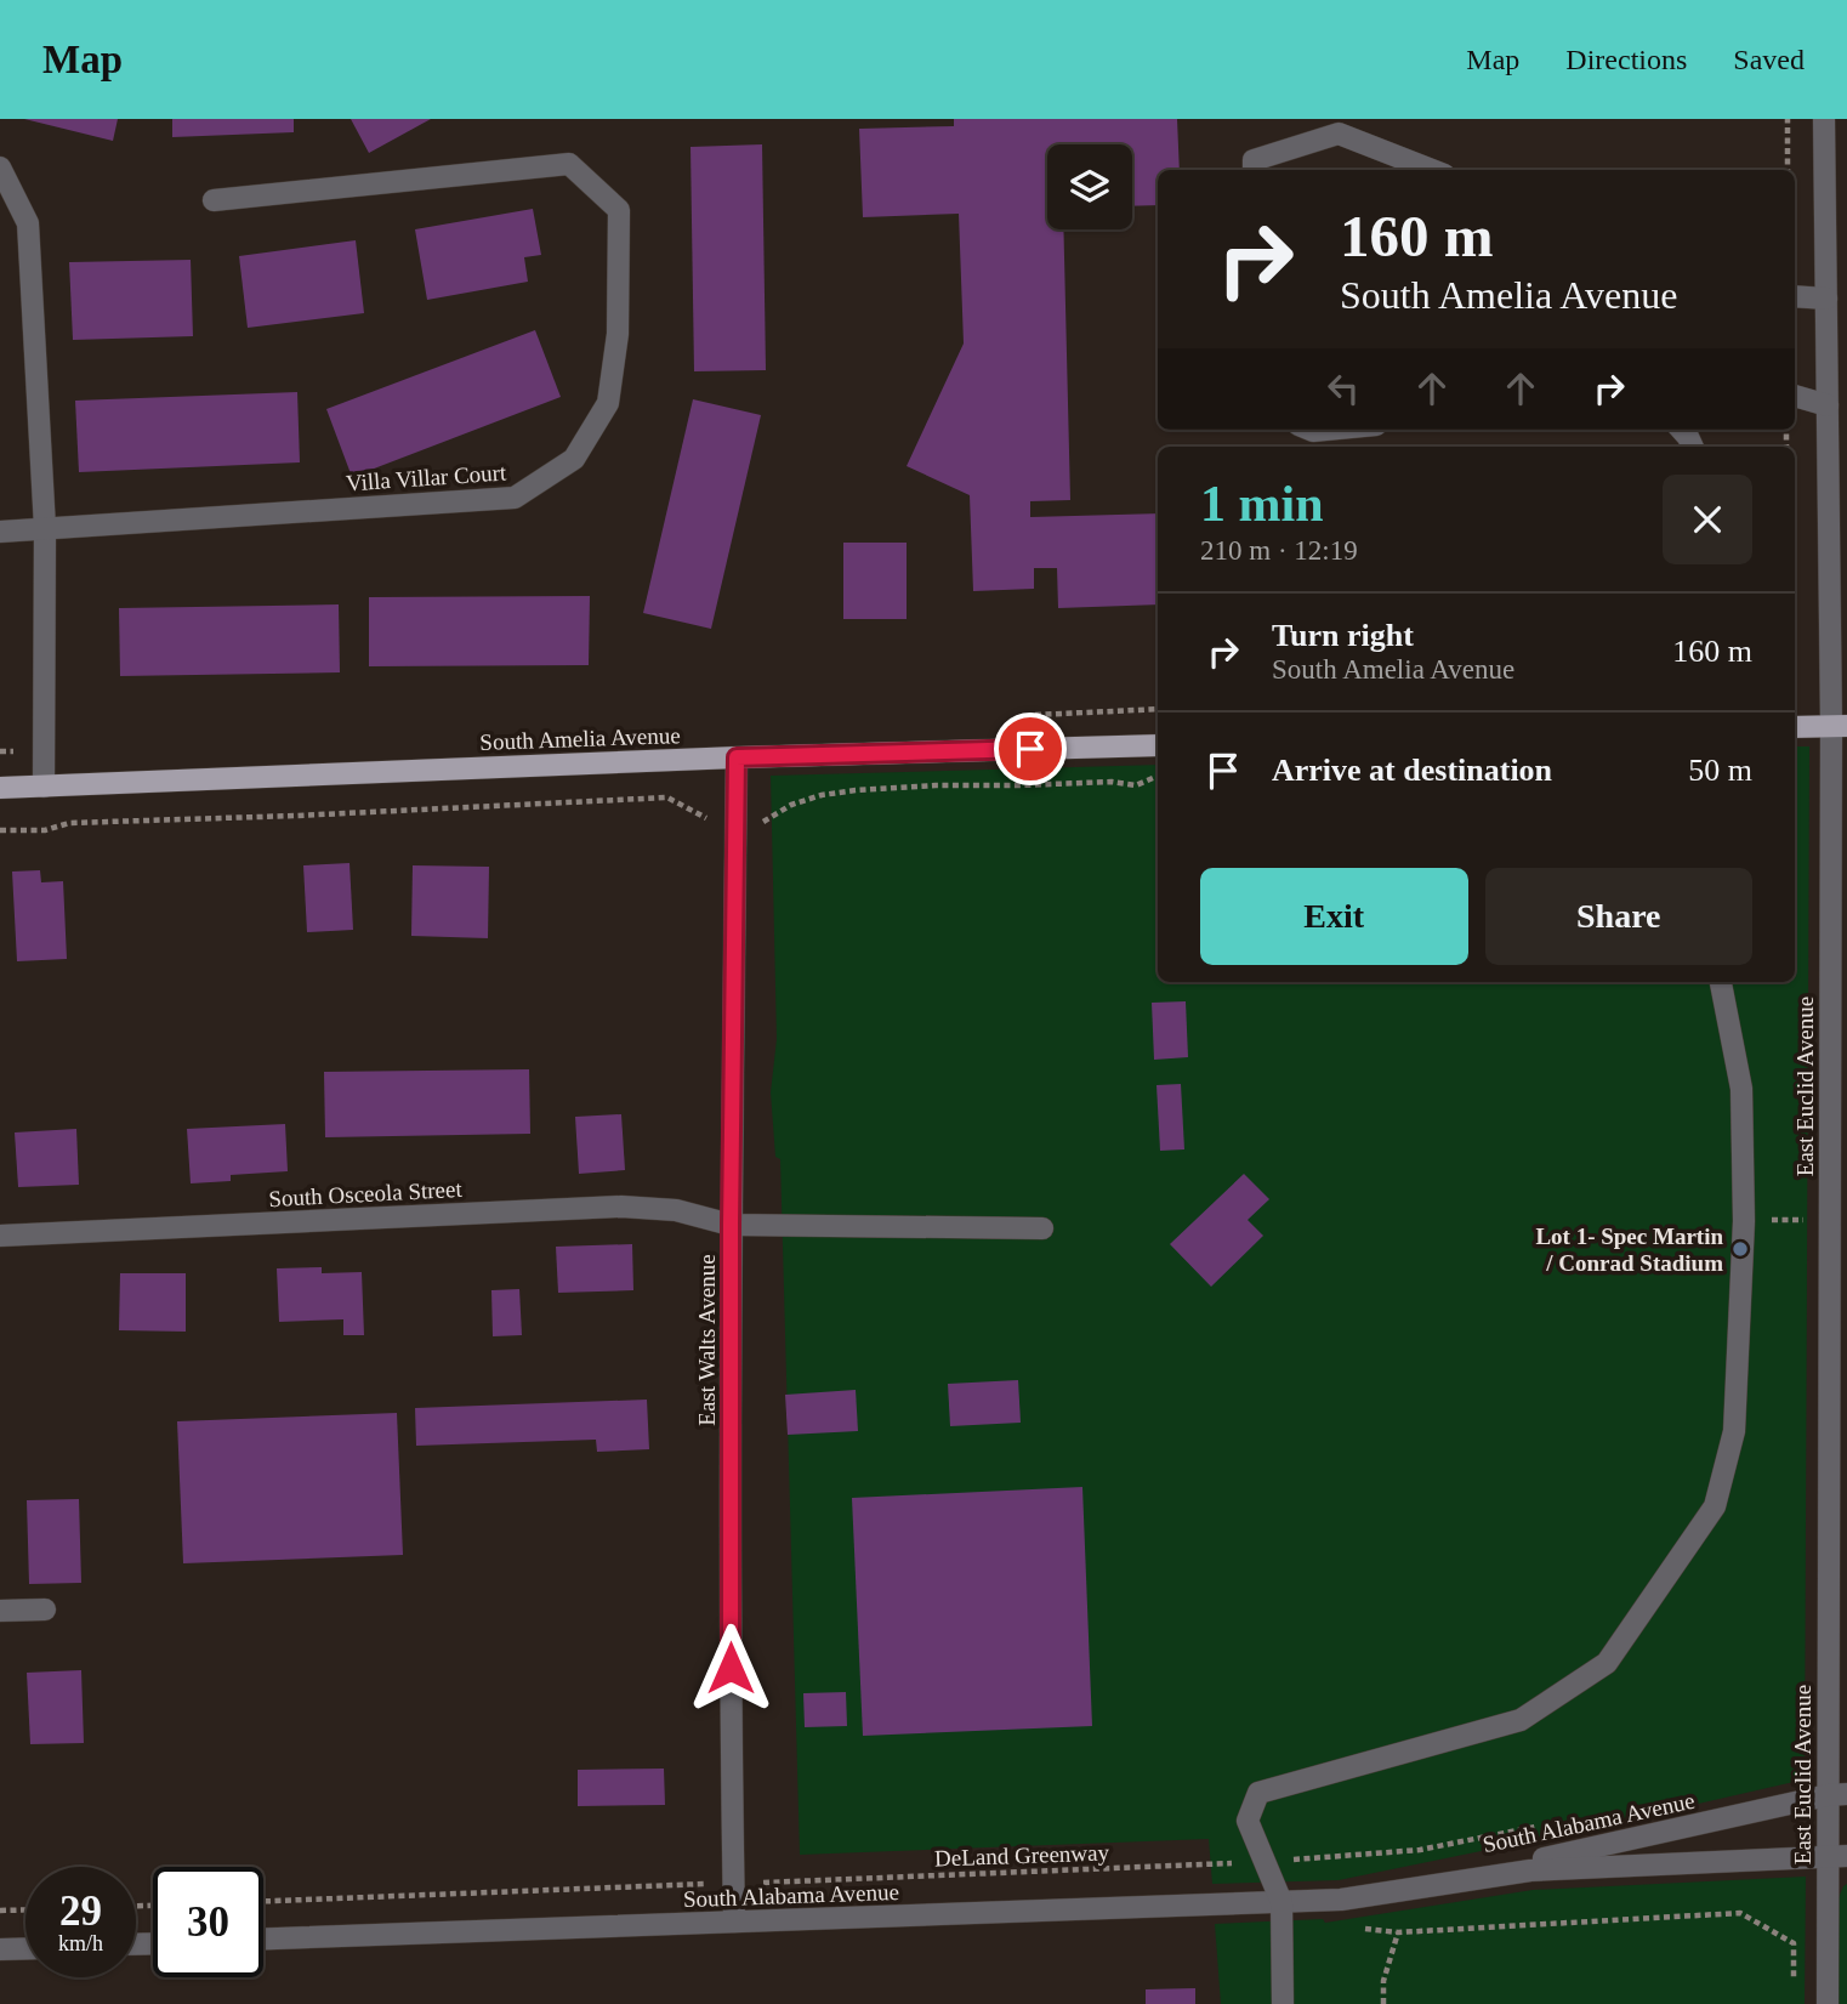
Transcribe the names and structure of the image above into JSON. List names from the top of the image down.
{
  "streets": {
    "main road": ["South Amelia Avenue"],
    "street": [
      "Villa Villar Court",
      "East Euclid Avenue",
      "South Osceola Street",
      "East Walts Avenue",
      "South Alabama Avenue"
    ],
    "path": ["DeLand Greenway"]
  },
  "crossings": [
    ["South Amelia Avenue", "East Walts Avenue"],
    ["East Euclid Avenue", "South Alabama Avenue"],
    ["South Osceola Street", "East Walts Avenue"],
    ["East Walts Avenue", "South Alabama Avenue"],
    ["East Walts Avenue", "DeLand Greenway"]
  ],
  "places": ["Lot 1- Spec Martin / Conrad Stadium"],
  "page": {
    "header": "Map",
    "nav": ["Map", "Directions", "Saved"],
    "turn": ["160 m", "South Amelia Avenue"],
    "heading": ["1 min", "210 m · 12:19"],
    "list": [
      {
        "name": "Turn right",
        "note": "South Amelia Avenue",
        "value": "160 m"
      },
      {
        "name": "Arrive at destination",
        "value": "50 m"
      }
    ],
    "buttons": ["Exit", "Share"],
    "speed": "29 km/h",
    "limit": "30"
  }
}
